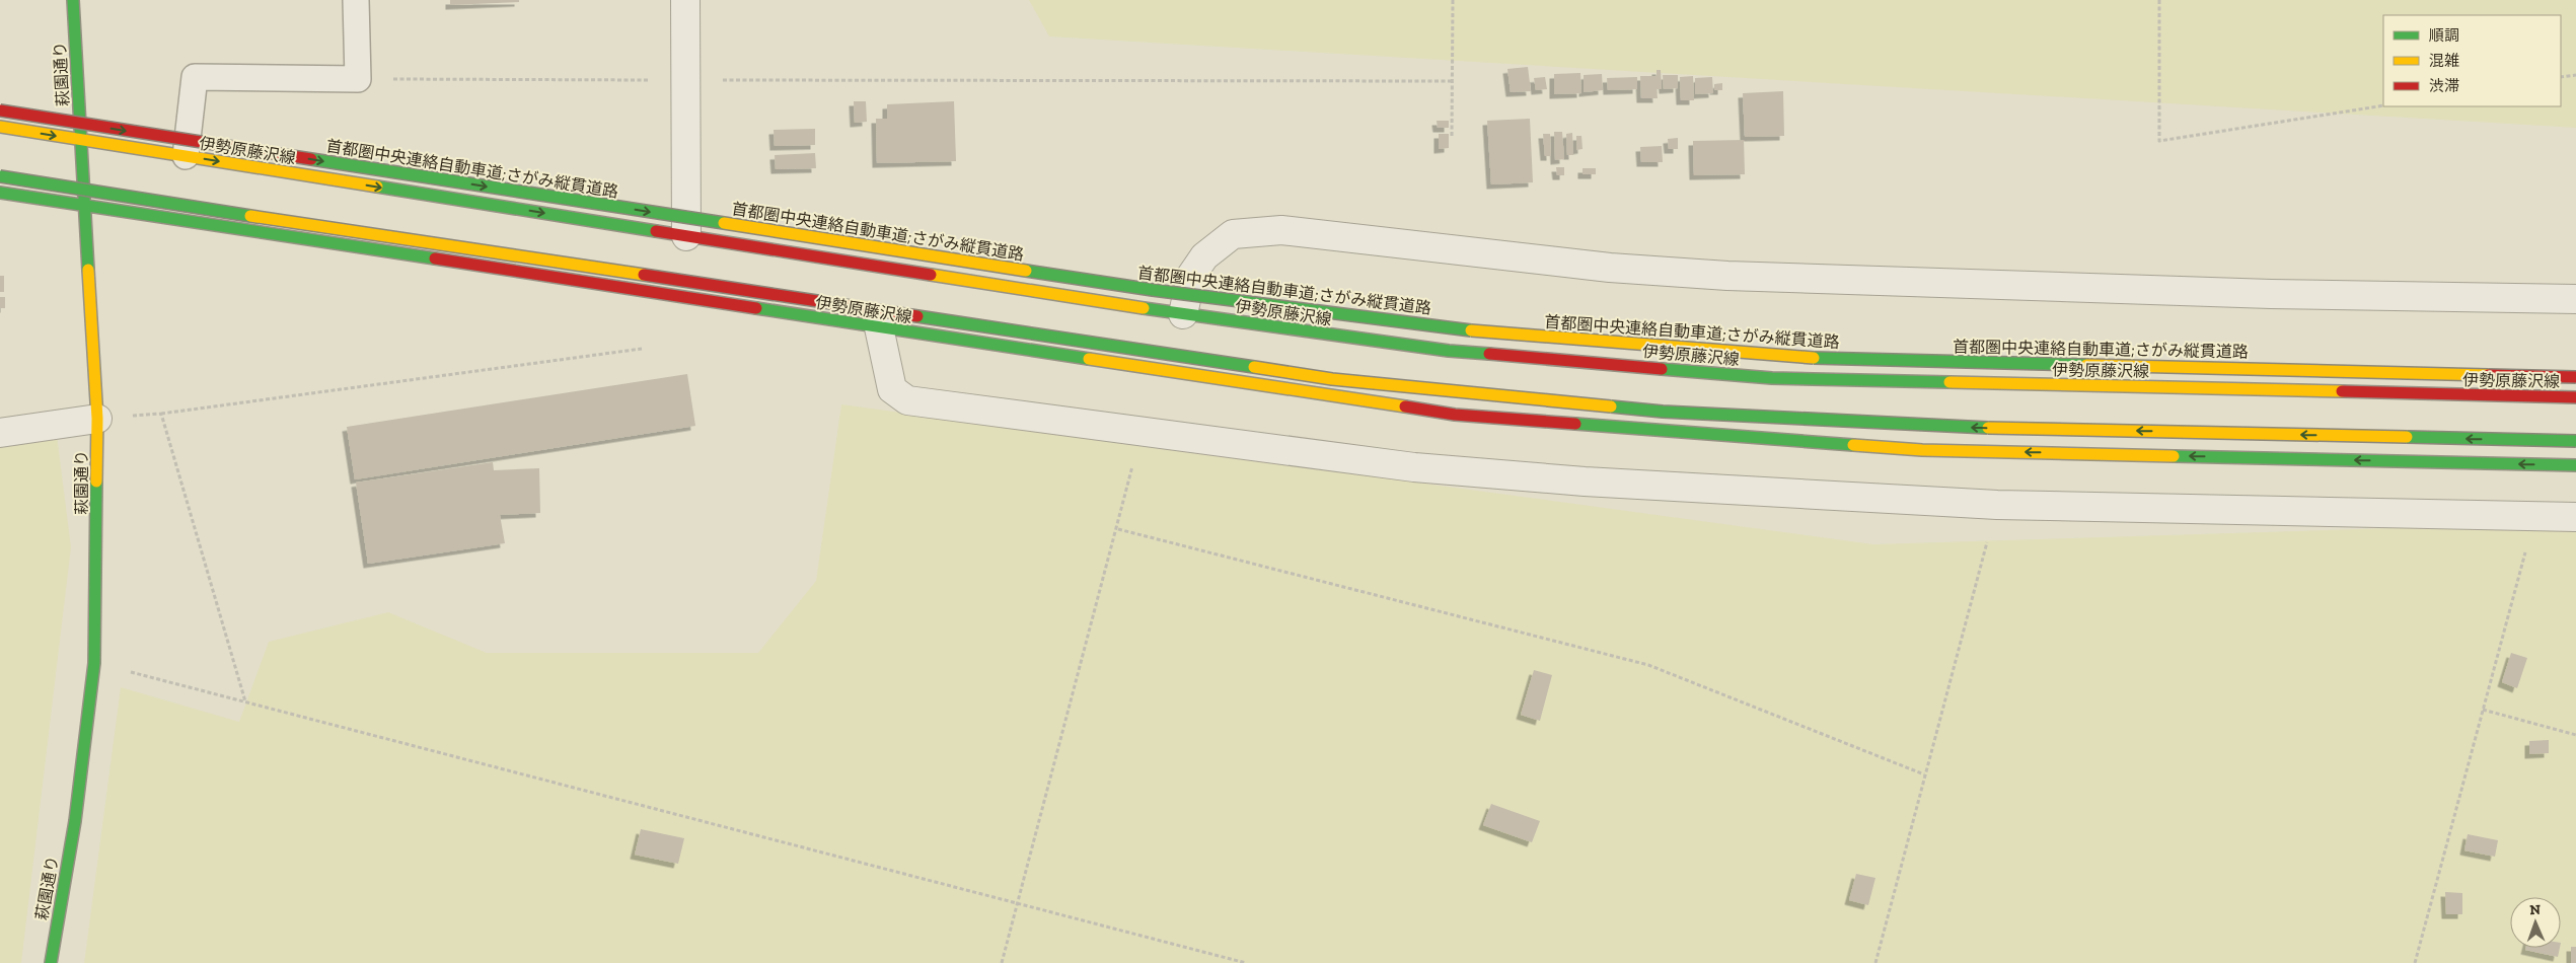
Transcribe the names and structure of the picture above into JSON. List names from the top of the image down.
{
  "streets": {
    "main road": ["萩園通り", "伊勢原藤沢線", "首都圏中央連絡自動車道;さがみ縦貫道路"]
  },
  "crossings": [
    ["萩園通り", "伊勢原藤沢線"]
  ],
  "legend": ["順調", "混雑", "渋滞"],
  "north": "top"
}
